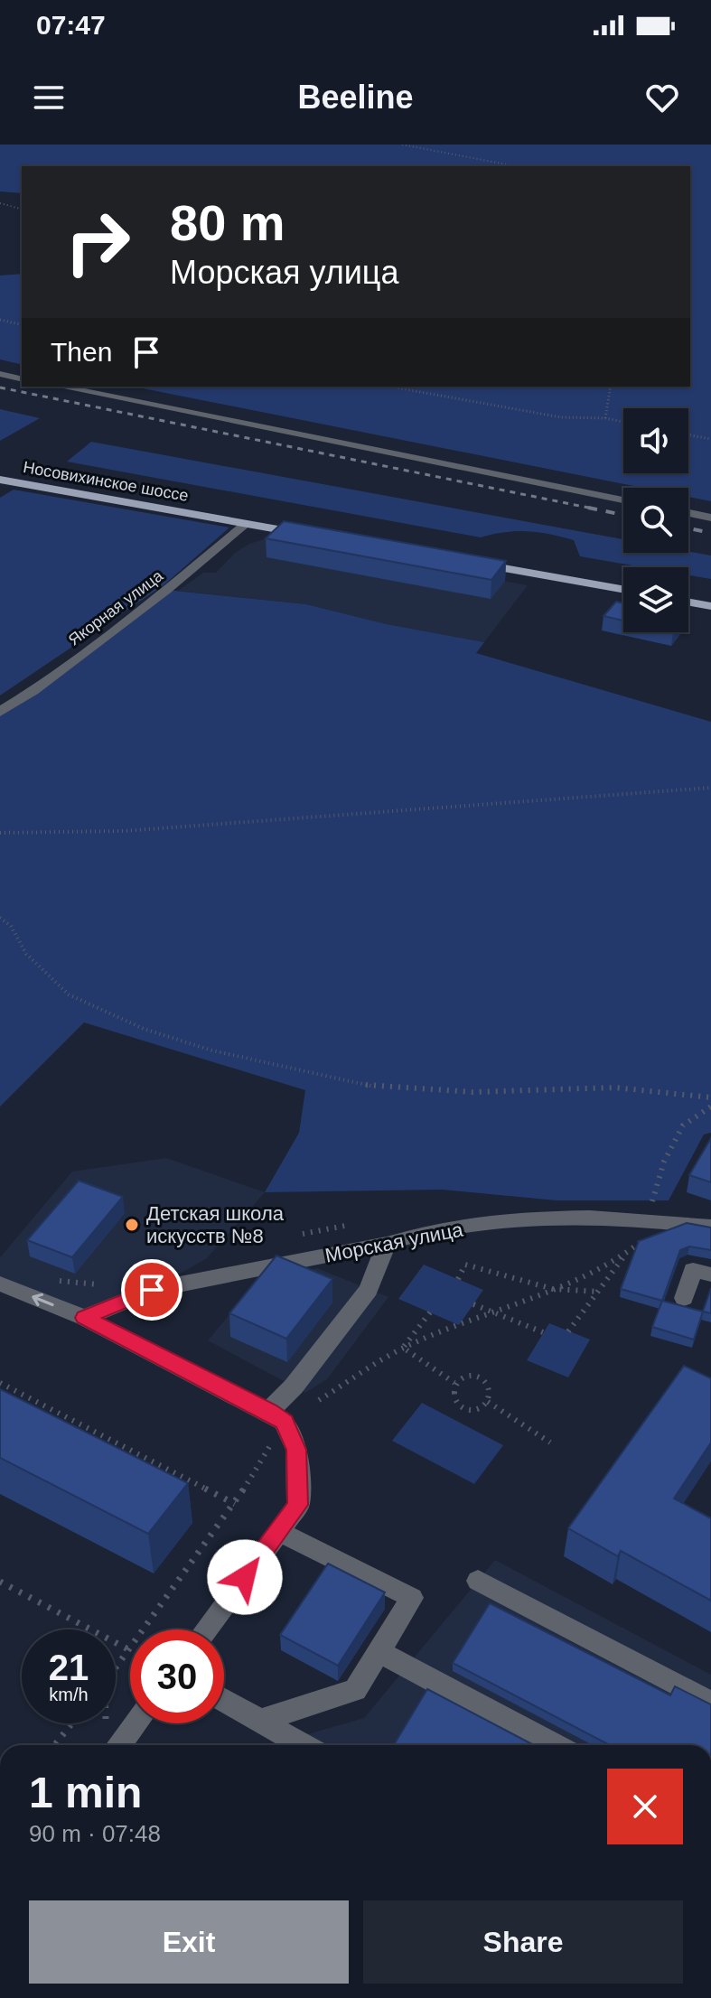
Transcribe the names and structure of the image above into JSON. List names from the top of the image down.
{
  "streets": {
    "main road": ["Носовихинское шоссе"],
    "street": ["Якорная улица", "Морская улица"]
  },
  "crossings": [
    ["Носовихинское шоссе", "Якорная улица"]
  ],
  "places": ["Детская школа искусств №8"],
  "page": {
    "status": "07:47",
    "header": "Beeline",
    "turn": ["80 m", "Морская улица"],
    "then": "Then",
    "speed": "21 km/h",
    "limit": "30",
    "heading": ["1 min", "90 m · 07:48"],
    "buttons": ["Exit", "Share"]
  }
}
